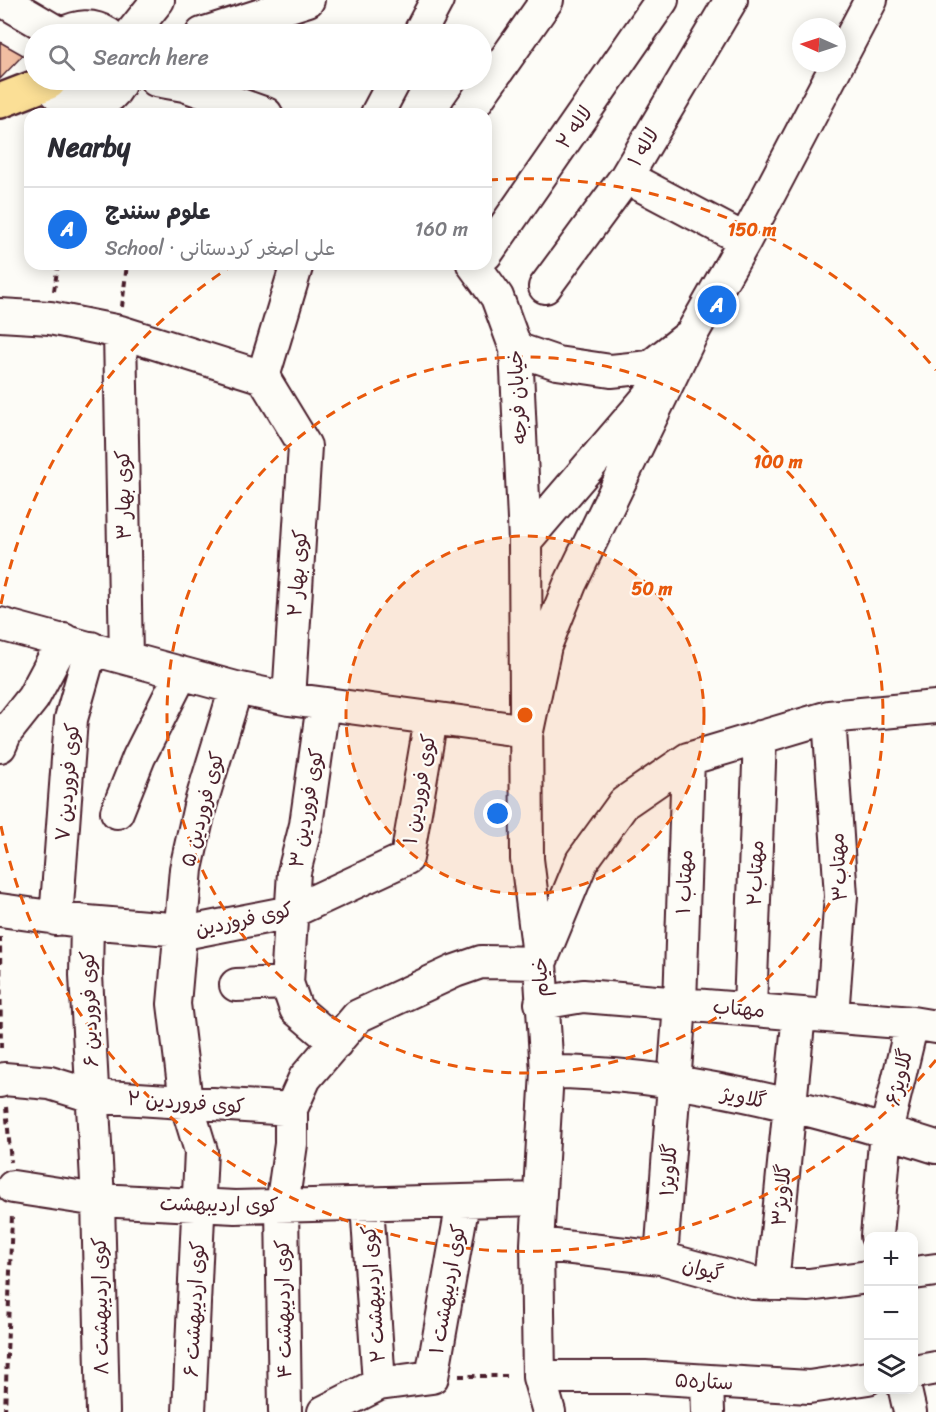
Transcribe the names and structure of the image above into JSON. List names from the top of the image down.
{
  "streets": {
    "street": [
      "لاله ۲",
      "لاله ۱",
      "خیابان فرجه",
      "کوی بهار ۳",
      "کوی بهار ۲",
      "کوی فروردین ۷",
      "کوی فروردین ۱",
      "کوی فروردین ۳",
      "کوی فروردین ۵",
      "مهتاب۳",
      "مهتاب۲",
      "مهتاب ۱",
      "کوی فروردین",
      "خیام",
      "مهتاب",
      "کوی فروردین ۶",
      "گلاویژ۶",
      "گلاویژ",
      "کوی فروردین ۲",
      "گلاویژ۱",
      "گلاویژ۳",
      "کوی اردیبهشت",
      "گیوان",
      "کوی اردیبهشت ۱",
      "کوی اردیبهشت ۲",
      "کوی اردیبهشت ۸",
      "کوی اردیبهشت ۶",
      "کوی اردیبهشت ۴",
      "ستاره۵"
    ]
  },
  "crossings": [
    ["خیابان فرجه", "خیام"],
    ["کوی فروردین ۷", "کوی فروردین"],
    ["کوی فروردین ۱", "کوی فروردین"],
    ["کوی فروردین ۳", "کوی فروردین"],
    ["کوی فروردین ۵", "کوی فروردین"],
    ["کوی فروردین ۵", "کوی فروردین ۲"],
    ["کوی فروردین ۵", "کوی اردیبهشت ۶"],
    ["مهتاب۳", "مهتاب"],
    ["مهتاب۲", "مهتاب"],
    ["مهتاب ۱", "مهتاب"],
    ["مهتاب ۱", "گلاویژ"],
    ["مهتاب ۱", "گلاویژ۱"],
    ["کوی فروردین", "کوی فروردین ۶"],
    ["خیام", "مهتاب"],
    ["خیام", "گلاویژ"],
    ["خیام", "کوی اردیبهشت"],
    ["خیام", "گیوان"],
    ["خیام", "کوی اردیبهشت ۱"],
    ["خیام", "ستاره۵"],
    ["مهتاب", "گلاویژ۶"],
    ["مهتاب", "گلاویژ۳"],
    ["کوی فروردین ۶", "کوی فروردین ۲"],
    ["کوی فروردین ۶", "کوی اردیبهشت"],
    ["کوی فروردین ۶", "کوی اردیبهشت ۸"],
    ["گلاویژ۶", "گلاویژ"],
    ["گلاویژ", "گلاویژ۱"],
    ["گلاویژ", "گلاویژ۳"],
    ["کوی فروردین ۲", "کوی اردیبهشت ۶"],
    ["کوی فروردین ۲", "کوی اردیبهشت ۴"],
    ["گلاویژ۱", "گیوان"],
    ["گلاویژ۳", "گیوان"],
    ["کوی اردیبهشت", "کوی اردیبهشت ۱"],
    ["کوی اردیبهشت", "کوی اردیبهشت ۲"],
    ["کوی اردیبهشت", "کوی اردیبهشت ۸"],
    ["کوی اردیبهشت", "کوی اردیبهشت ۶"],
    ["کوی اردیبهشت", "کوی اردیبهشت ۴"],
    ["کوی اردیبهشت ۱", "کوی اردیبهشت ۲"],
    ["کوی اردیبهشت ۱", "ستاره۵"]
  ],
  "north": "left",
  "page": {
    "search": "Search here",
    "heading": "Nearby",
    "list": [
      {
        "mark": "A",
        "name": "علوم سنندج",
        "note": "School · علی اصغر کردستانی",
        "value": "160 m"
      }
    ],
    "pins": "A",
    "map_buttons": ["+", "−"]
  },
  "rings": ["150 m", "100 m", "50 m"]
}
